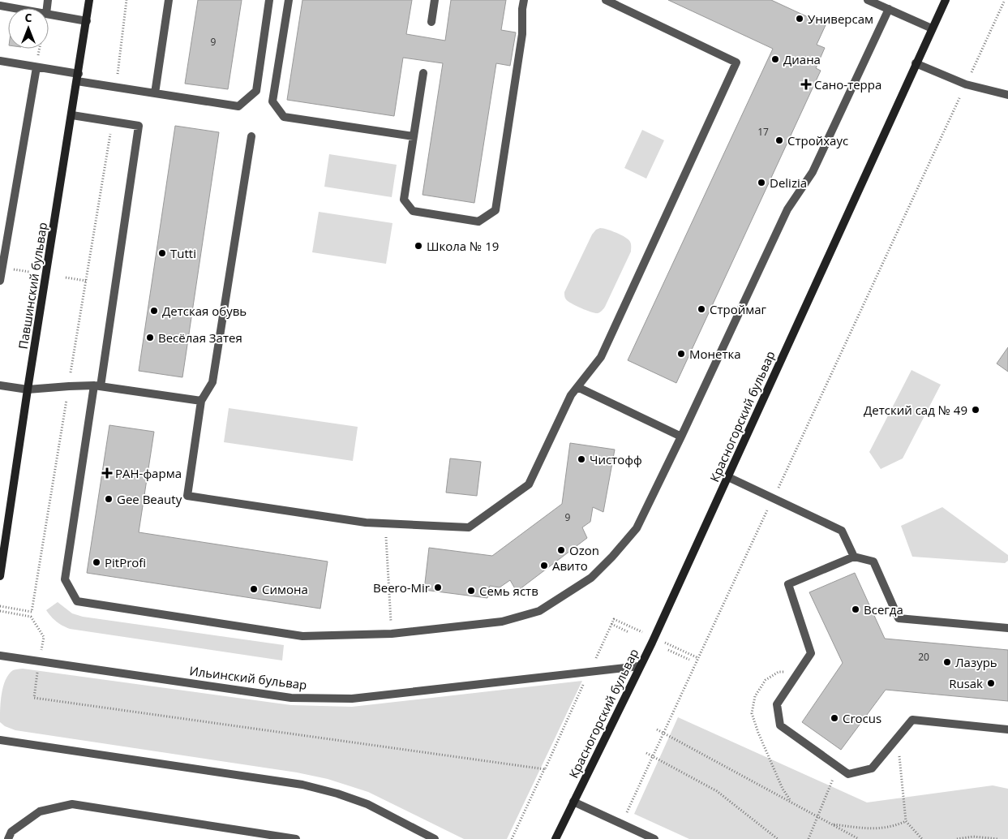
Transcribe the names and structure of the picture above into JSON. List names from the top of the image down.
{
  "streets": {
    "main road": ["Павшинский бульвар", "Красногорский бульвар"],
    "street": ["Ильинский бульвар"]
  },
  "crossings": [
    ["Красногорский бульвар", "Ильинский бульвар"]
  ],
  "places": {
    "other": [
      "Универсам",
      "Диана",
      "Стройхаус",
      "Delizia",
      "Школа № 19",
      "Tutti",
      "Строймаг",
      "Детская обувь",
      "Весёлая Затея",
      "Монетка",
      "Детский сад № 49",
      "Чистофф",
      "Gee Beauty",
      "Ozon",
      "PitProfi",
      "Авито",
      "Beero-Mir",
      "Симона",
      "Семь яств",
      "Всегда",
      "Лазурь",
      "Rusak",
      "Crocus"
    ],
    "health": ["Сано-терра", "РАН-фарма"]
  },
  "house_numbers": [
    "9",
    "17",
    "9",
    "20"
  ],
  "north": "top"
}
